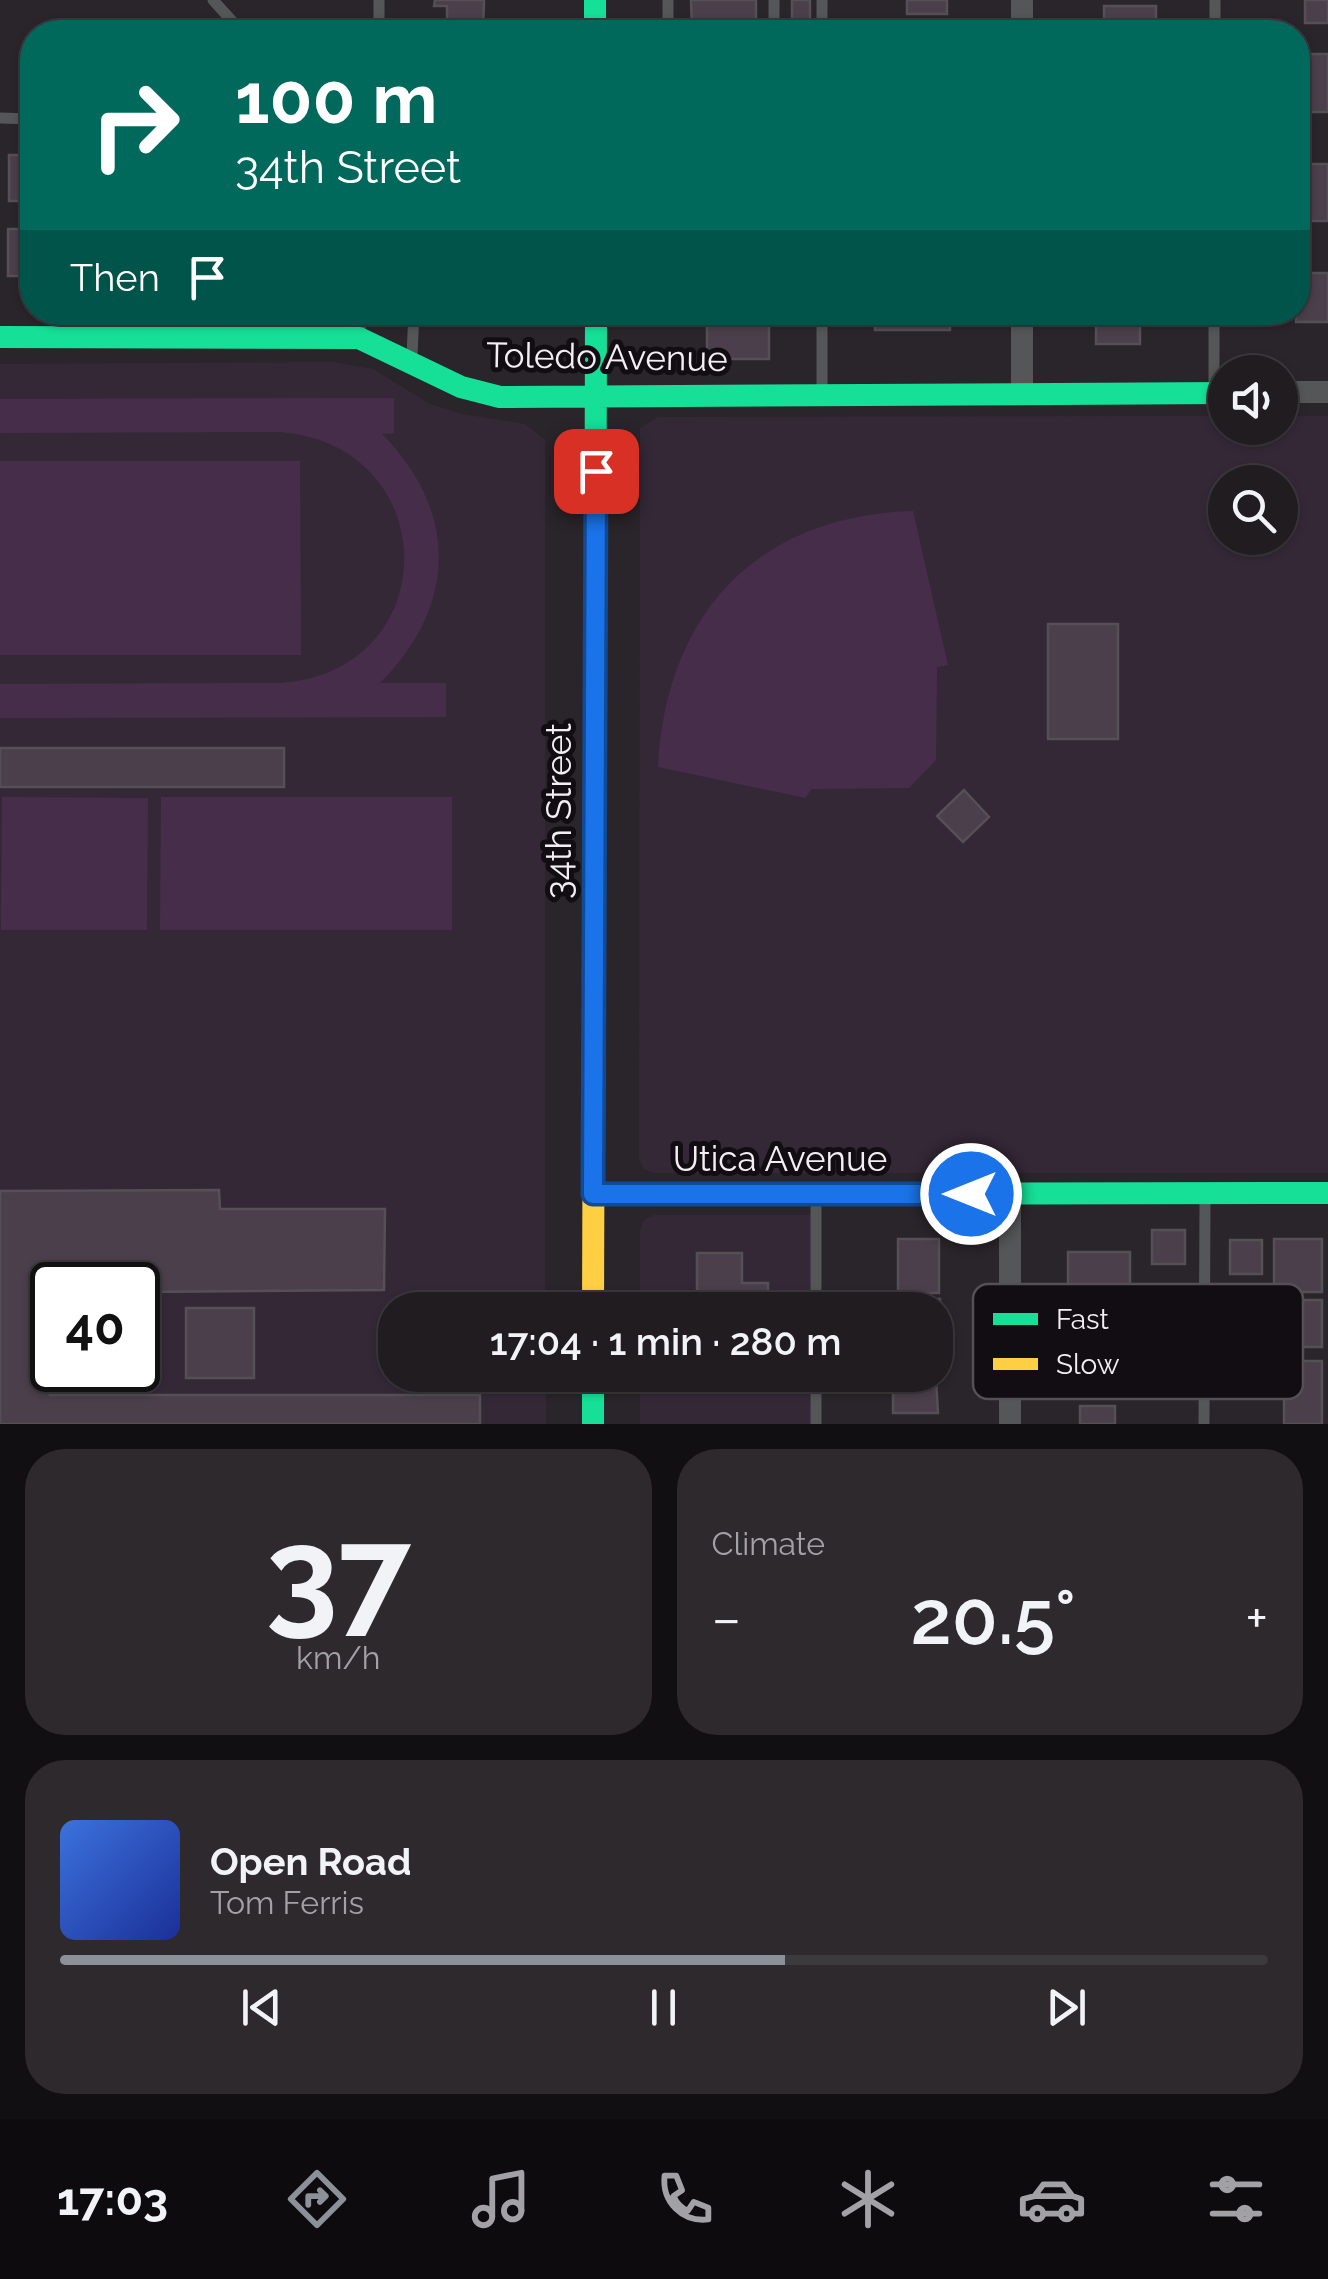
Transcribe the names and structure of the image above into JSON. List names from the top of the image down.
{
  "streets": {
    "street": ["Toledo Avenue", "34th Street", "Utica Avenue"]
  },
  "crossings": [
    ["Toledo Avenue", "34th Street"],
    ["34th Street", "Utica Avenue"]
  ],
  "legend": ["Fast", "Slow"],
  "page": {
    "turn": ["100 m", "34th Street"],
    "then": "Then",
    "limit": "40",
    "trip": "17:04 · 1 min · 280 m",
    "tile": [
      ["37", "km/h"],
      "Climate"
    ],
    "heat": ["−", "20.5°", "+"],
    "song": ["Open Road", "Tom Ferris"],
    "tabs": "17:03"
  }
}
